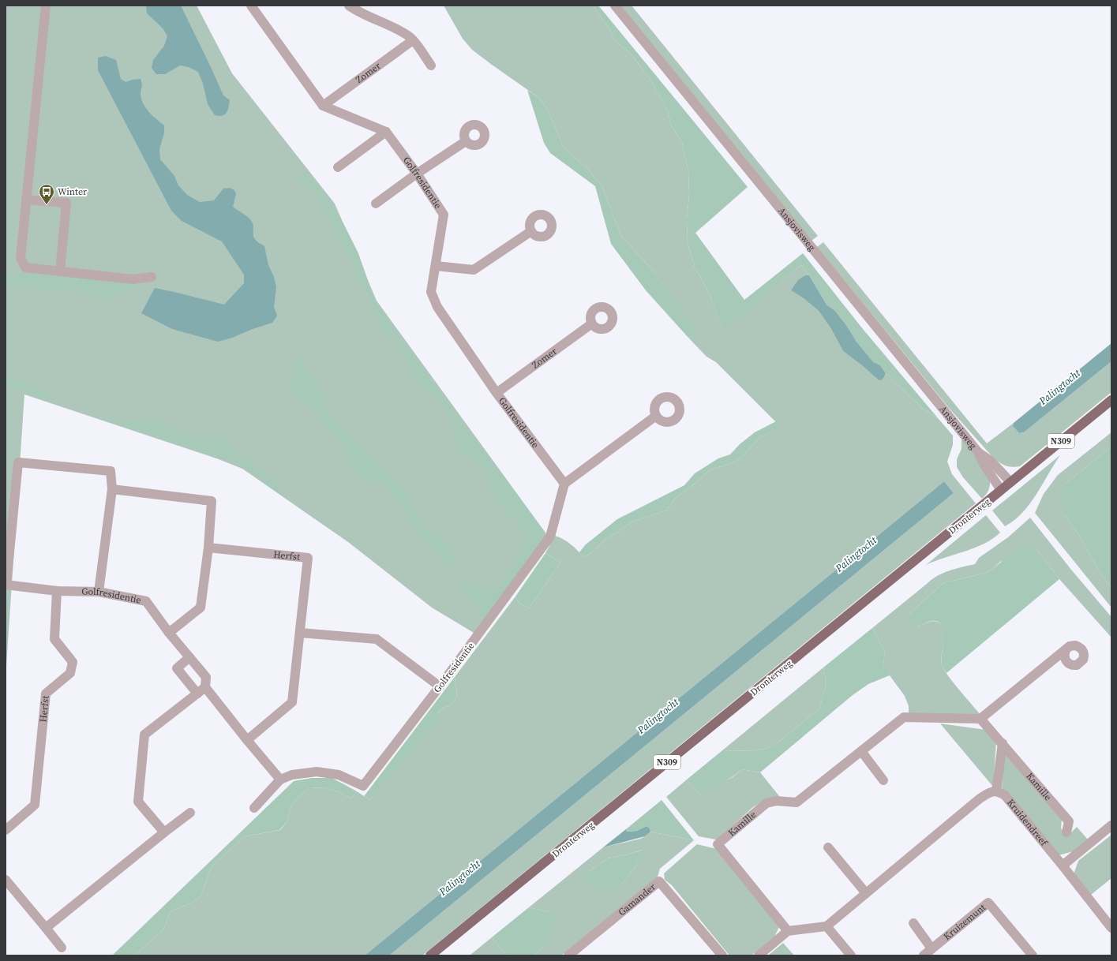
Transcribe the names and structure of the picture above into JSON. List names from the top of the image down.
{
  "streets": {
    "main road": ["N309", "Dronterweg"],
    "street": [
      "Zomer",
      "Golfresidentie",
      "Ansjovisweg",
      "Herfst",
      "Kamille",
      "Kruidendreef",
      "Gamander",
      "Kruizemunt"
    ]
  },
  "crossings": [
    ["Zomer", "Golfresidentie"],
    ["Golfresidentie", "Herfst"],
    ["Ansjovisweg", "Dronterweg"]
  ],
  "water": ["Palingtocht"],
  "places": {
    "bus stop": ["Winter"]
  }
}
